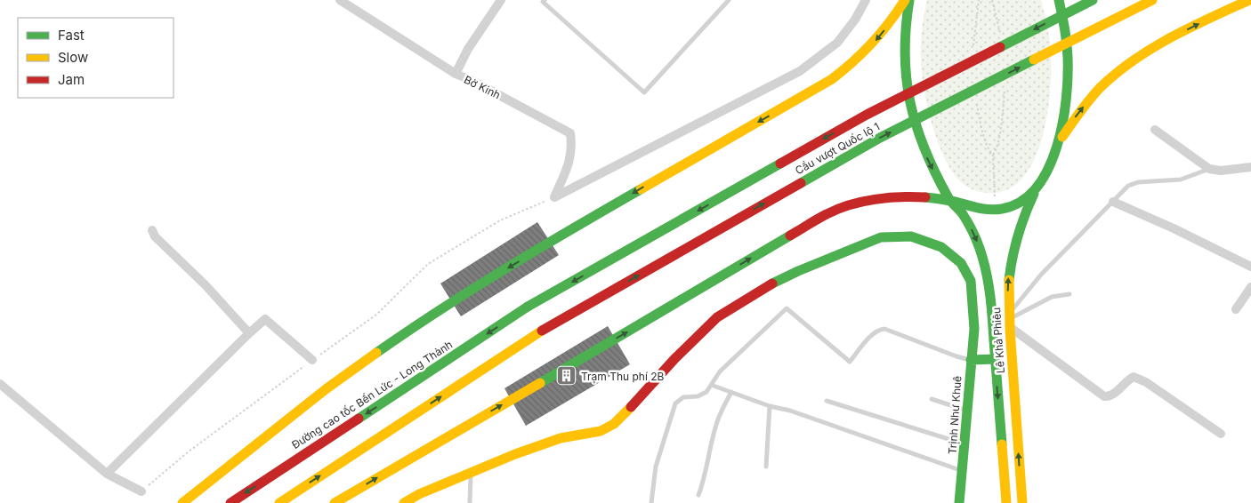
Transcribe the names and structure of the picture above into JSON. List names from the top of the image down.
{
  "streets": {
    "main road": [
      "Cầu vượt Quốc lộ 1",
      "Lê Khả Phiêu",
      "Đường cao tốc Bến Lức - Long Thành",
      "Trịnh Như Khuê"
    ],
    "street": ["Bờ Kinh"]
  },
  "crossings": [
    ["Cầu vượt Quốc lộ 1", "Đường cao tốc Bến Lức - Long Thành"]
  ],
  "places": {
    "building": ["Trạm Thu phí 2B"]
  },
  "legend": ["Fast", "Slow", "Jam"]
}
